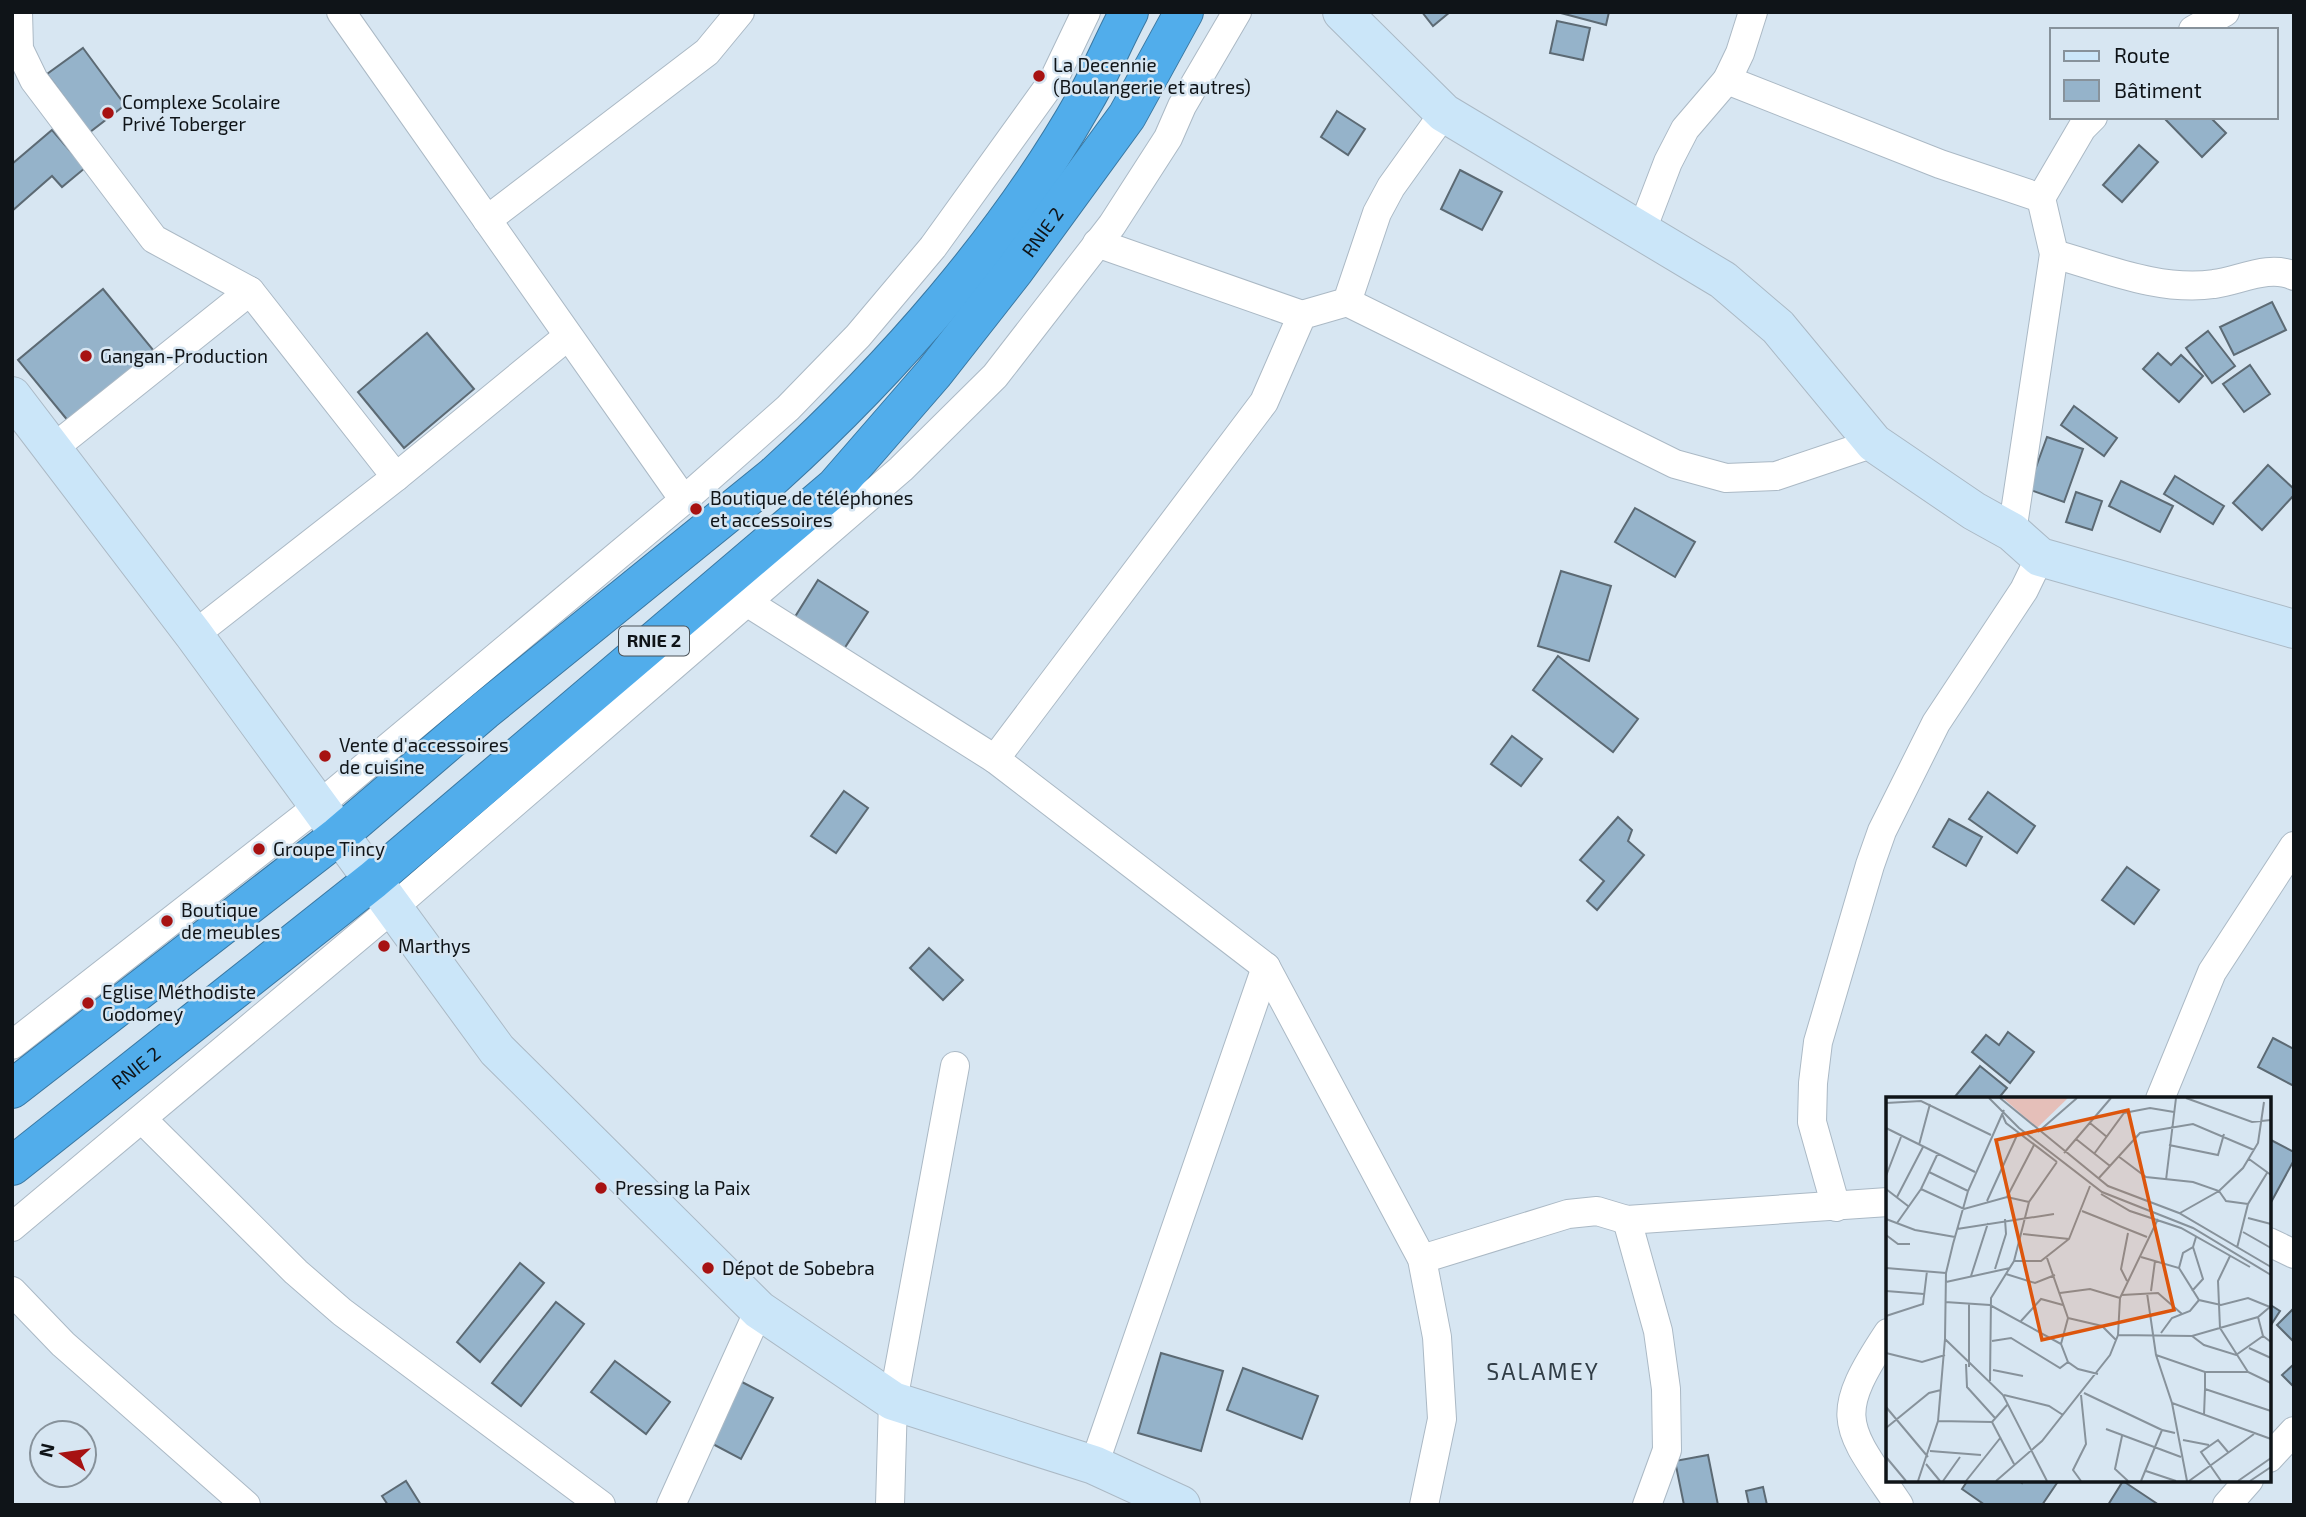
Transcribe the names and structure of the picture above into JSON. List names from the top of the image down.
{
  "streets": {
    "highway": ["RNIE 2"]
  },
  "districts": ["SALAMEY"],
  "places": [
    "La Decennie (Boulangerie et autres)",
    "Complexe Scolaire Privé Toberger",
    "Gangan-Production",
    "Boutique de téléphones et accessoires",
    "Vente d'accessoires de cuisine",
    "Groupe Tincy",
    "Boutique de meubles",
    "Marthys",
    "Eglise Méthodiste Godomey",
    "Pressing la Paix",
    "Dépot de Sobebra"
  ],
  "legend": ["Route", "Bâtiment"],
  "north": "left"
}
